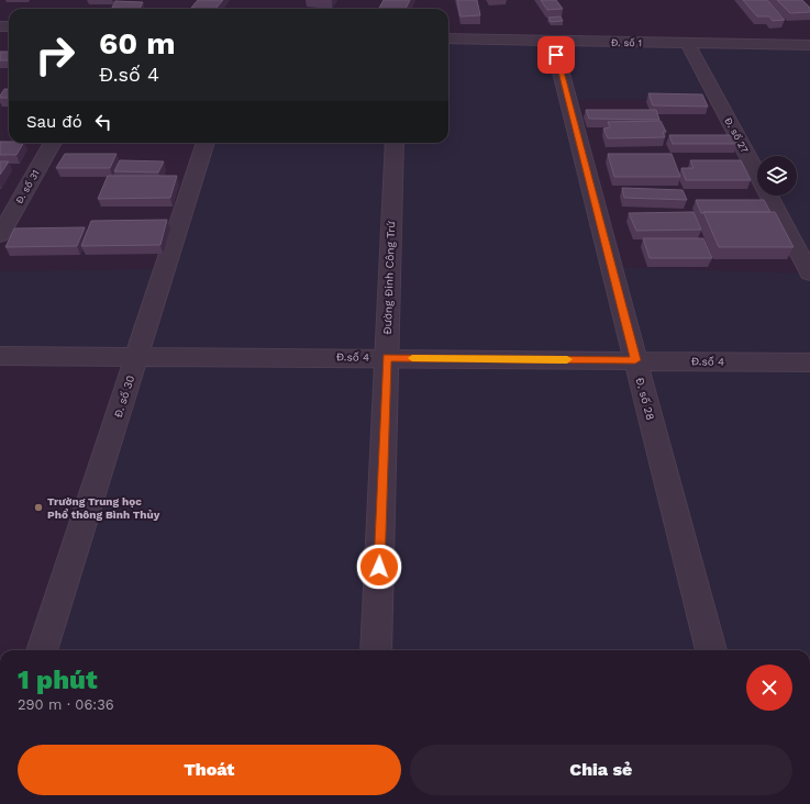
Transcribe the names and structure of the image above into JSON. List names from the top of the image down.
{
  "streets": {
    "street": [
      "Đ. số 1",
      "Đ. số 27",
      "Đ. số 31",
      "Đường Đinh Công Trứ",
      "Đ.số 4",
      "Đ. số 30",
      "Đ. số 28"
    ]
  },
  "crossings": [
    ["Đ. số 1", "Đ. số 27"],
    ["Đ. số 1", "Đ. số 28"],
    ["Đường Đinh Công Trứ", "Đ.số 4"],
    ["Đ.số 4", "Đ. số 30"],
    ["Đ.số 4", "Đ. số 28"]
  ],
  "places": ["Trường Trung học Phổ thông Bình Thủy"],
  "page": {
    "turn": ["60 m", "Đ.số 4"],
    "then": "Sau đó",
    "heading": ["1 phút", "290 m · 06:36"],
    "buttons": ["Thoát", "Chia sẻ"]
  }
}
